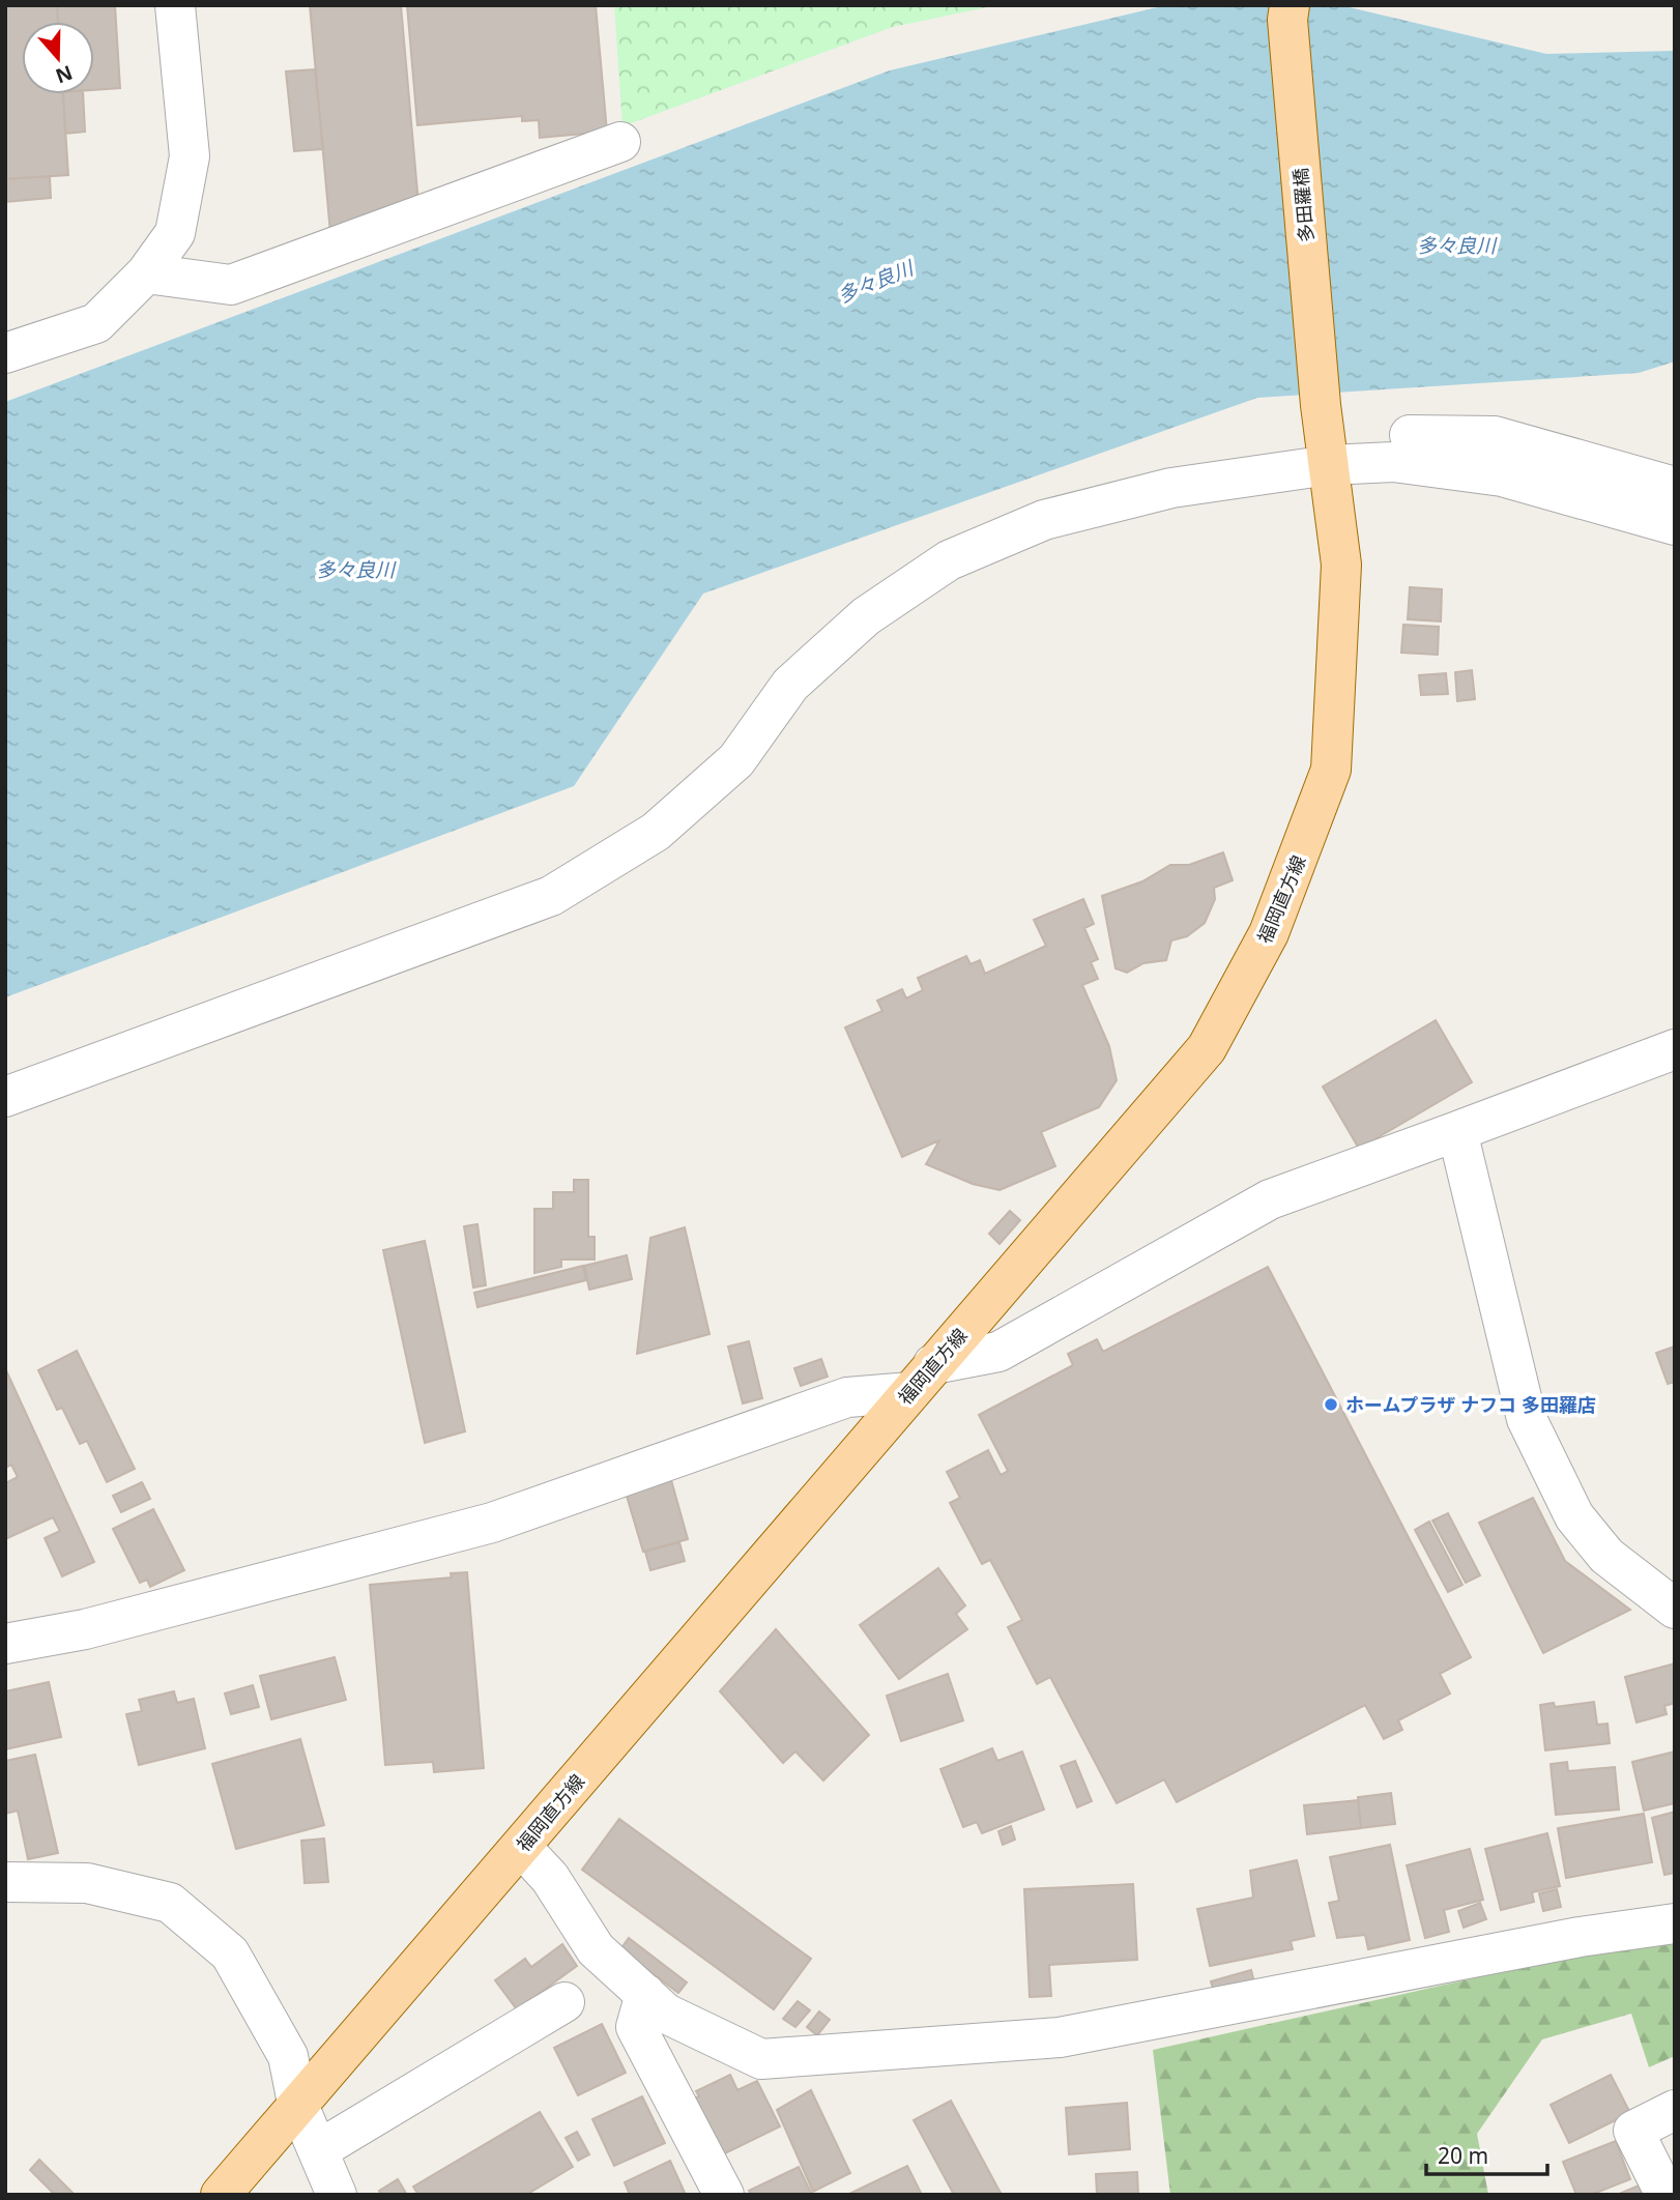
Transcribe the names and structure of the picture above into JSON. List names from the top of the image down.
{
  "streets": {
    "main road": ["多田羅橋", "福岡直方線"]
  },
  "crossings": [
    ["多田羅橋", "福岡直方線"]
  ],
  "water": ["多々良川"],
  "places": ["ホームプラザ ナフコ 多田羅店"],
  "scale_bar": "20 m",
  "north": "bottom"
}
